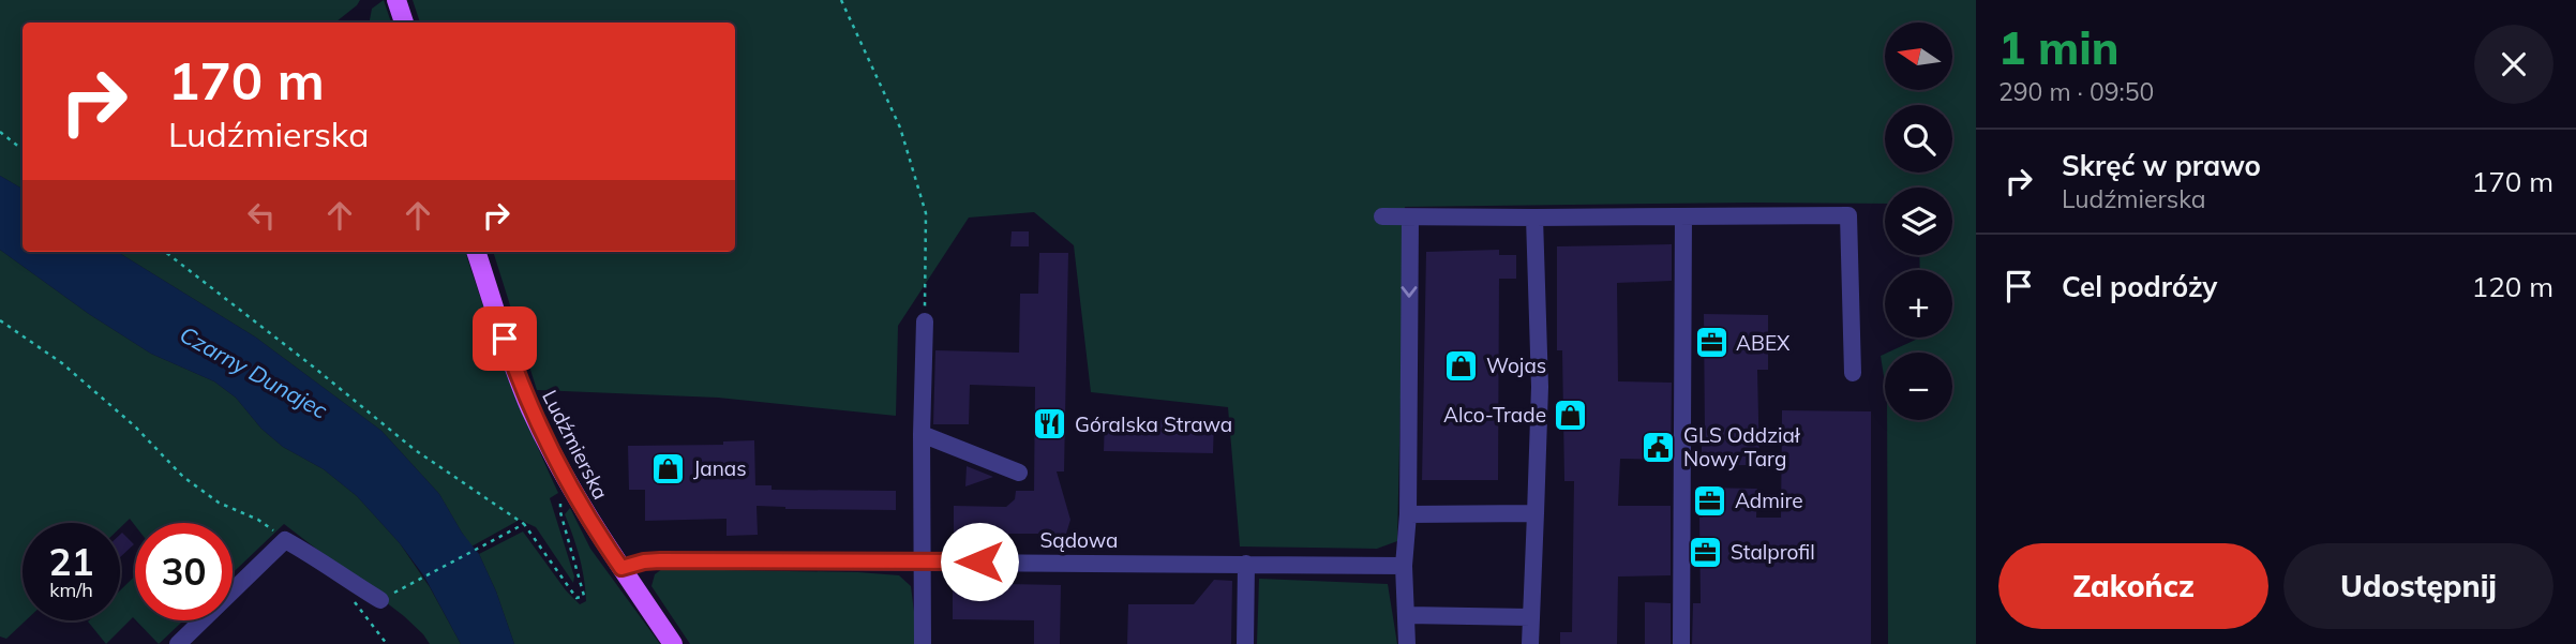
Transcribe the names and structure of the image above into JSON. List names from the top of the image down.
{
  "streets": {
    "main road": ["Ludźmierska"],
    "street": ["Sądowa"]
  },
  "crossings": [
    ["Ludźmierska", "Sądowa"]
  ],
  "water": ["Czarny Dunajec"],
  "places": {
    "office": ["ABEX", "Admire", "Stalprofil"],
    "shop": ["Wojas", "Alco-Trade", "Janas"],
    "restaurant": ["Góralska Strawa"],
    "public building": ["GLS Oddział Nowy Targ"]
  },
  "north": "left",
  "page": {
    "heading": ["1 min", "290 m · 09:50"],
    "map_buttons": ["+", "−"],
    "turn": ["170 m", "Ludźmierska"],
    "list": [
      {
        "name": "Skręć w prawo",
        "note": "Ludźmierska",
        "value": "170 m"
      },
      {
        "name": "Cel podróży",
        "value": "120 m"
      }
    ],
    "speed": "21 km/h",
    "limit": "30",
    "buttons": ["Zakończ", "Udostępnij"]
  }
}
